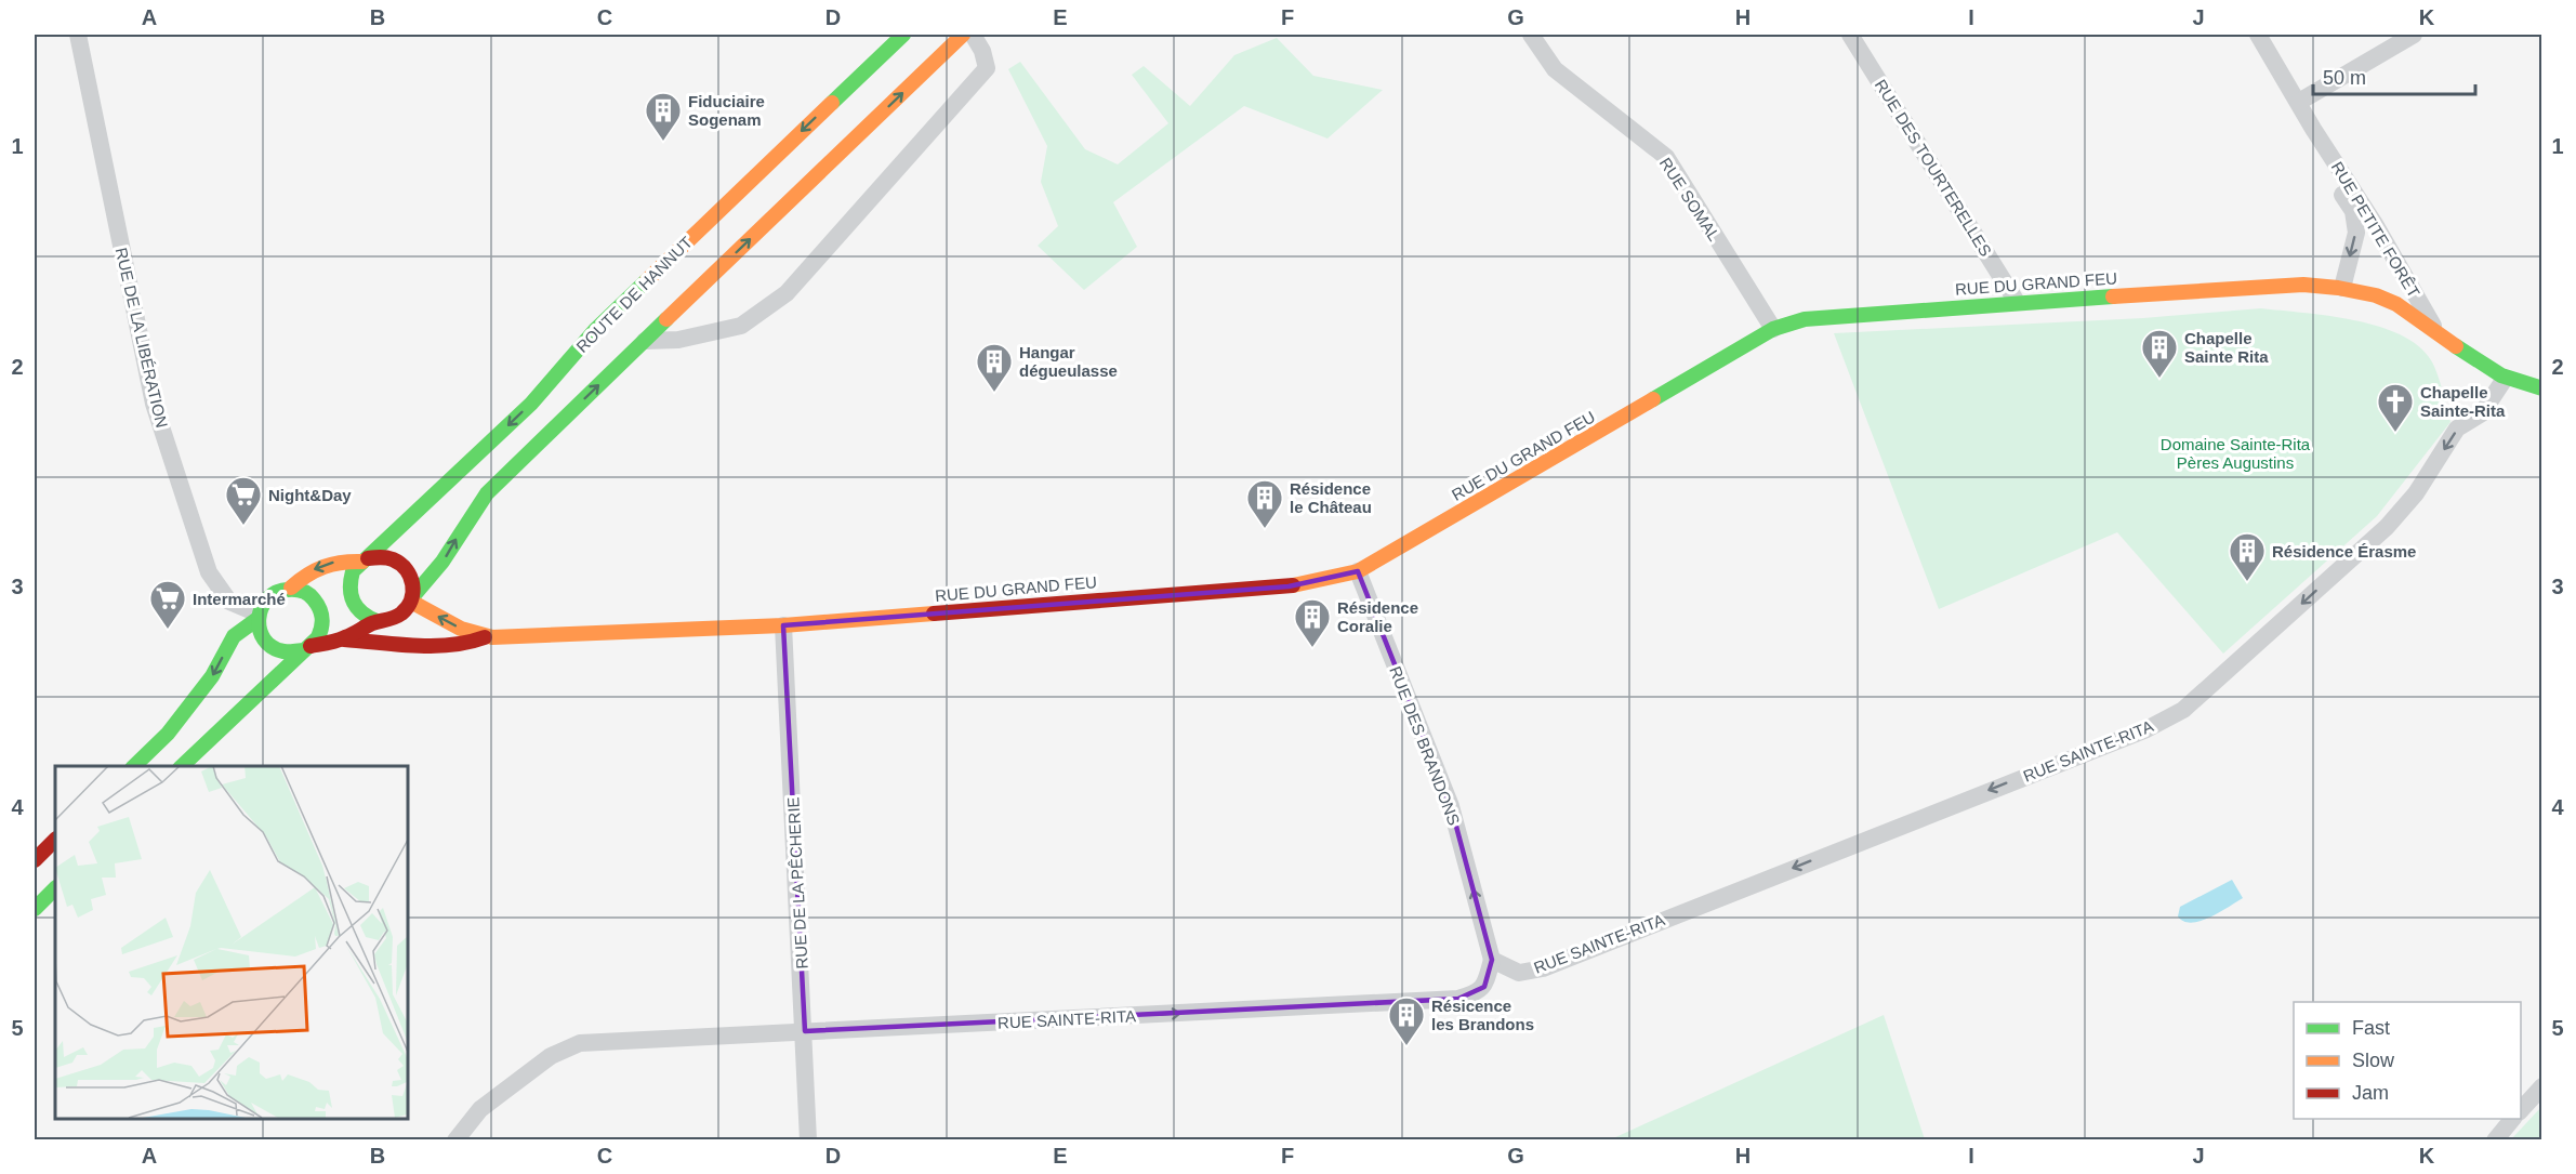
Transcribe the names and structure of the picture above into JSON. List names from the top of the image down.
{
  "streets": {
    "main road": ["RUE DU GRAND FEU", "ROUTE DE HANNUT"],
    "street": [
      "RUE DES TOURTERELLES",
      "RUE SOMAL",
      "RUE PETITE FORÊT",
      "RUE DE LA LIBÉRATION",
      "RUE DES BRANDONS",
      "RUE SAINTE-RITA",
      "RUE DE LA PÊCHERIE"
    ]
  },
  "crossings": [
    ["RUE DES TOURTERELLES", "RUE DU GRAND FEU"],
    ["RUE SOMAL", "RUE DU GRAND FEU"],
    ["RUE PETITE FORÊT", "RUE DU GRAND FEU"],
    ["RUE DU GRAND FEU", "ROUTE DE HANNUT"],
    ["RUE DU GRAND FEU", "RUE DES BRANDONS"],
    ["RUE DU GRAND FEU", "RUE SAINTE-RITA"],
    ["RUE DU GRAND FEU", "RUE DE LA PÊCHERIE"],
    ["RUE DES BRANDONS", "RUE SAINTE-RITA"],
    ["RUE SAINTE-RITA", "RUE DE LA PÊCHERIE"]
  ],
  "one_way": ["RUE DES BRANDONS"],
  "parks": ["Domaine Sainte-Rita Pères Augustins"],
  "places": {
    "building": [
      "Fiduciaire Sogenam",
      "Chapelle Sainte Rita",
      "Hangar dégueulasse",
      "Résidence le Château",
      "Résidence Érasme",
      "Résidence Coralie",
      "Résicence les Brandons"
    ],
    "church": ["Chapelle Sainte-Rita"],
    "supermarket": ["Night&Day", "Intermarché"]
  },
  "legend": ["Fast", "Slow", "Jam"],
  "scale_bar": "50 m",
  "grid": {
    "columns": [
      "A",
      "B",
      "C",
      "D",
      "E",
      "F",
      "G",
      "H",
      "I",
      "J",
      "K"
    ],
    "rows": [
      "1",
      "2",
      "3",
      "4",
      "5"
    ]
  }
}
